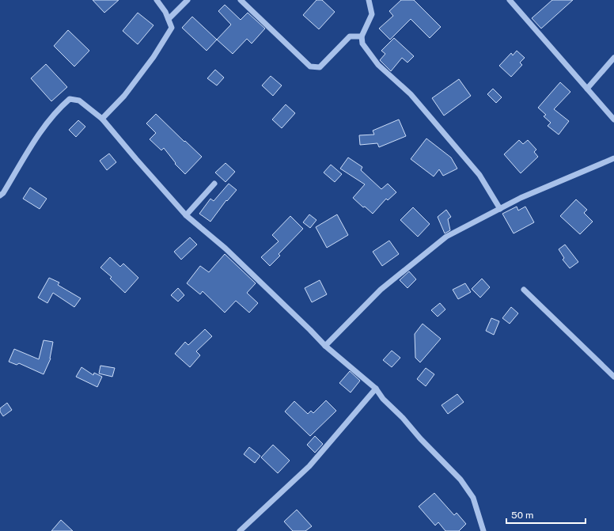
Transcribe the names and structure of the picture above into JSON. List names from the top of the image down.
{
  "scale_bar": "50 m"
}
